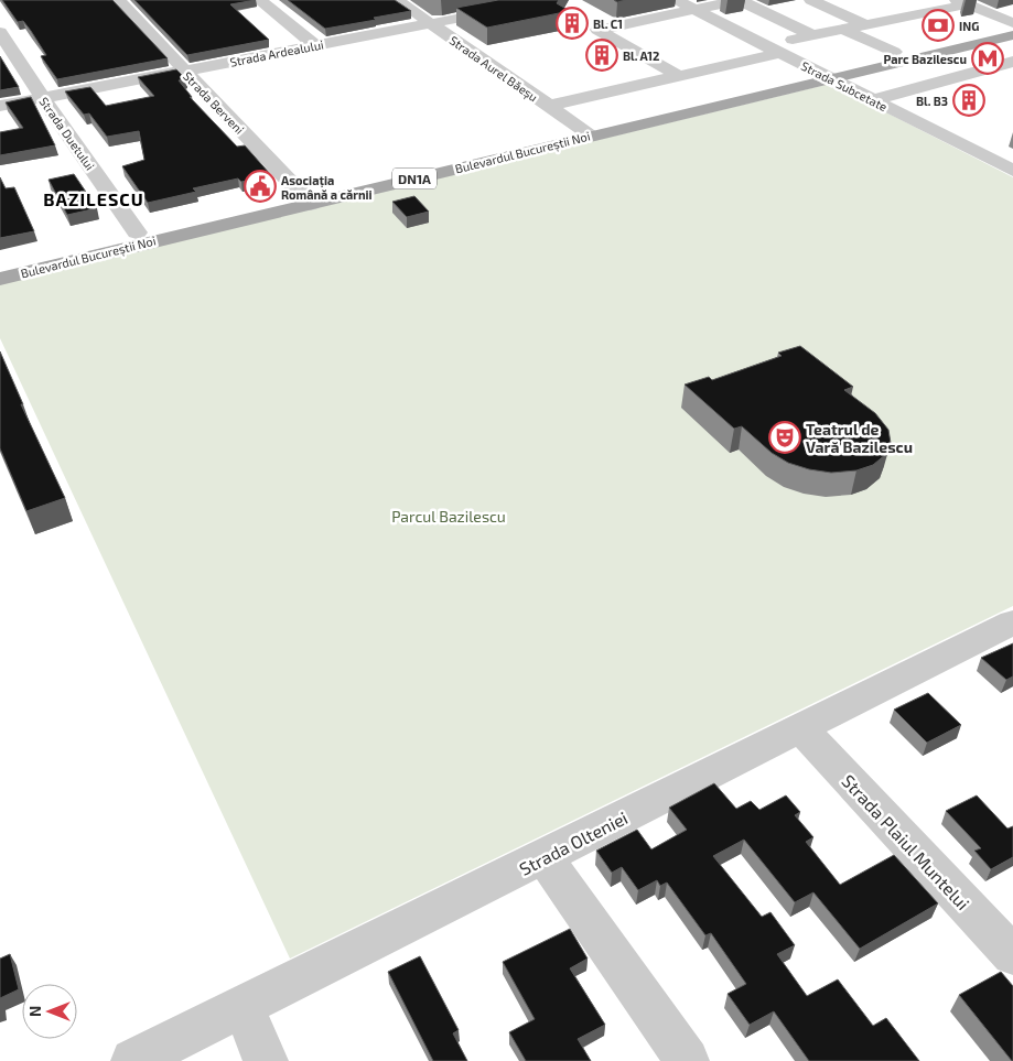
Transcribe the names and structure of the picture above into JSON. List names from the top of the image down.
{
  "streets": {
    "main road": ["Bulevardul Bucureștii Noi", "DN1A"],
    "street": [
      "Strada Ardealului",
      "Strada Aurel Băeșu",
      "Strada Subcetate",
      "Strada Berveni",
      "Strada Duetului",
      "Strada Plaiul Muntelui",
      "Strada Olteniei"
    ]
  },
  "crossings": [
    ["Strada Ardealului", "Strada Aurel Băeșu"],
    ["Strada Ardealului", "Strada Berveni"],
    ["Strada Ardealului", "Strada Duetului"],
    ["Strada Aurel Băeșu", "Bulevardul Bucureștii Noi"],
    ["Strada Subcetate", "Bulevardul Bucureștii Noi"],
    ["Strada Berveni", "Bulevardul Bucureștii Noi"],
    ["Strada Duetului", "Bulevardul Bucureștii Noi"],
    ["Strada Plaiul Muntelui", "Strada Olteniei"]
  ],
  "districts": ["BAZILESCU"],
  "parks": ["Parcul Bazilescu"],
  "places": {
    "building": ["Bl. C1", "Bl. A12", "Bl. B3"],
    "bank": ["ING"],
    "metro station": ["Parc Bazilescu"],
    "public building": ["Asociația Română a cărnii"],
    "theatre": ["Teatrul de Vară Bazilescu"]
  },
  "north": "left"
}
